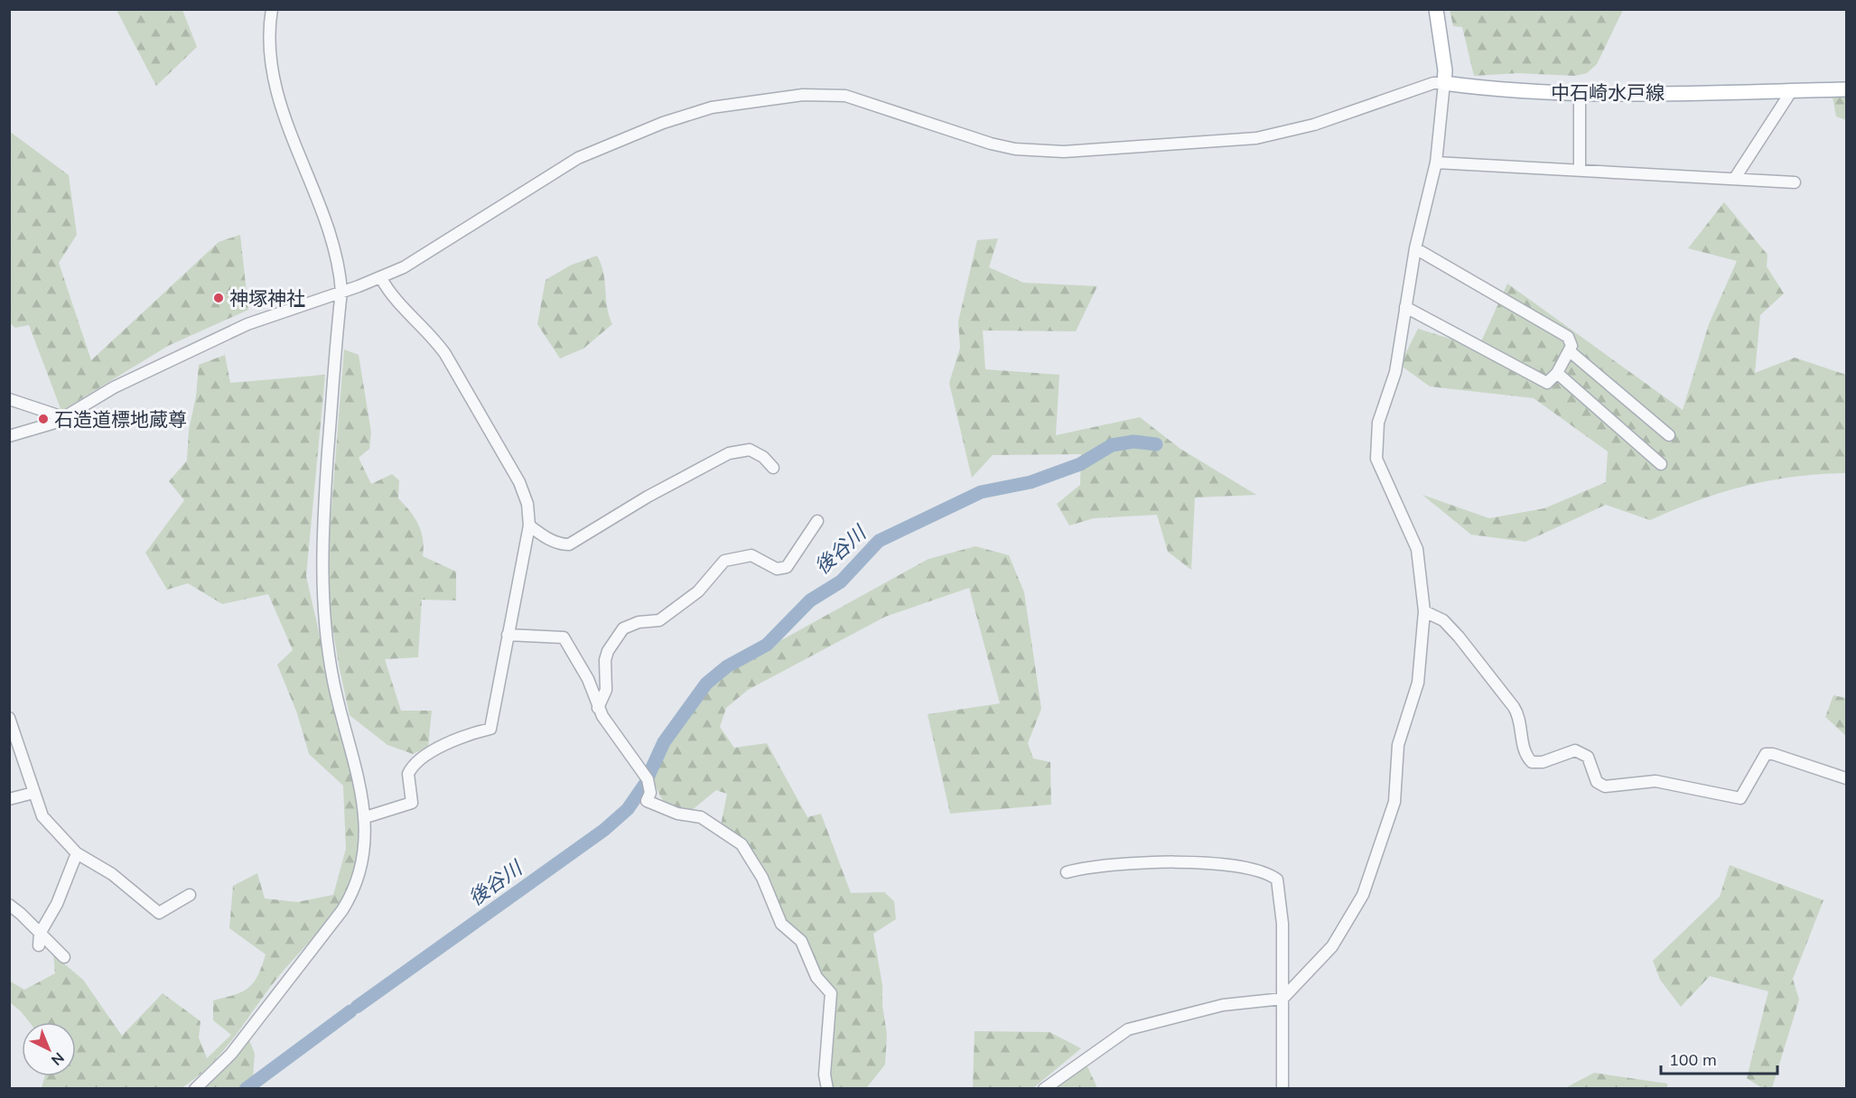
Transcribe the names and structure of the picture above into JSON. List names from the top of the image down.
{
  "streets": {
    "main road": ["中石崎水戸線"]
  },
  "water": ["後谷川"],
  "places": ["神塚神社", "石造道標地蔵尊"],
  "scale_bar": "100 m",
  "north": "bottom right"
}
